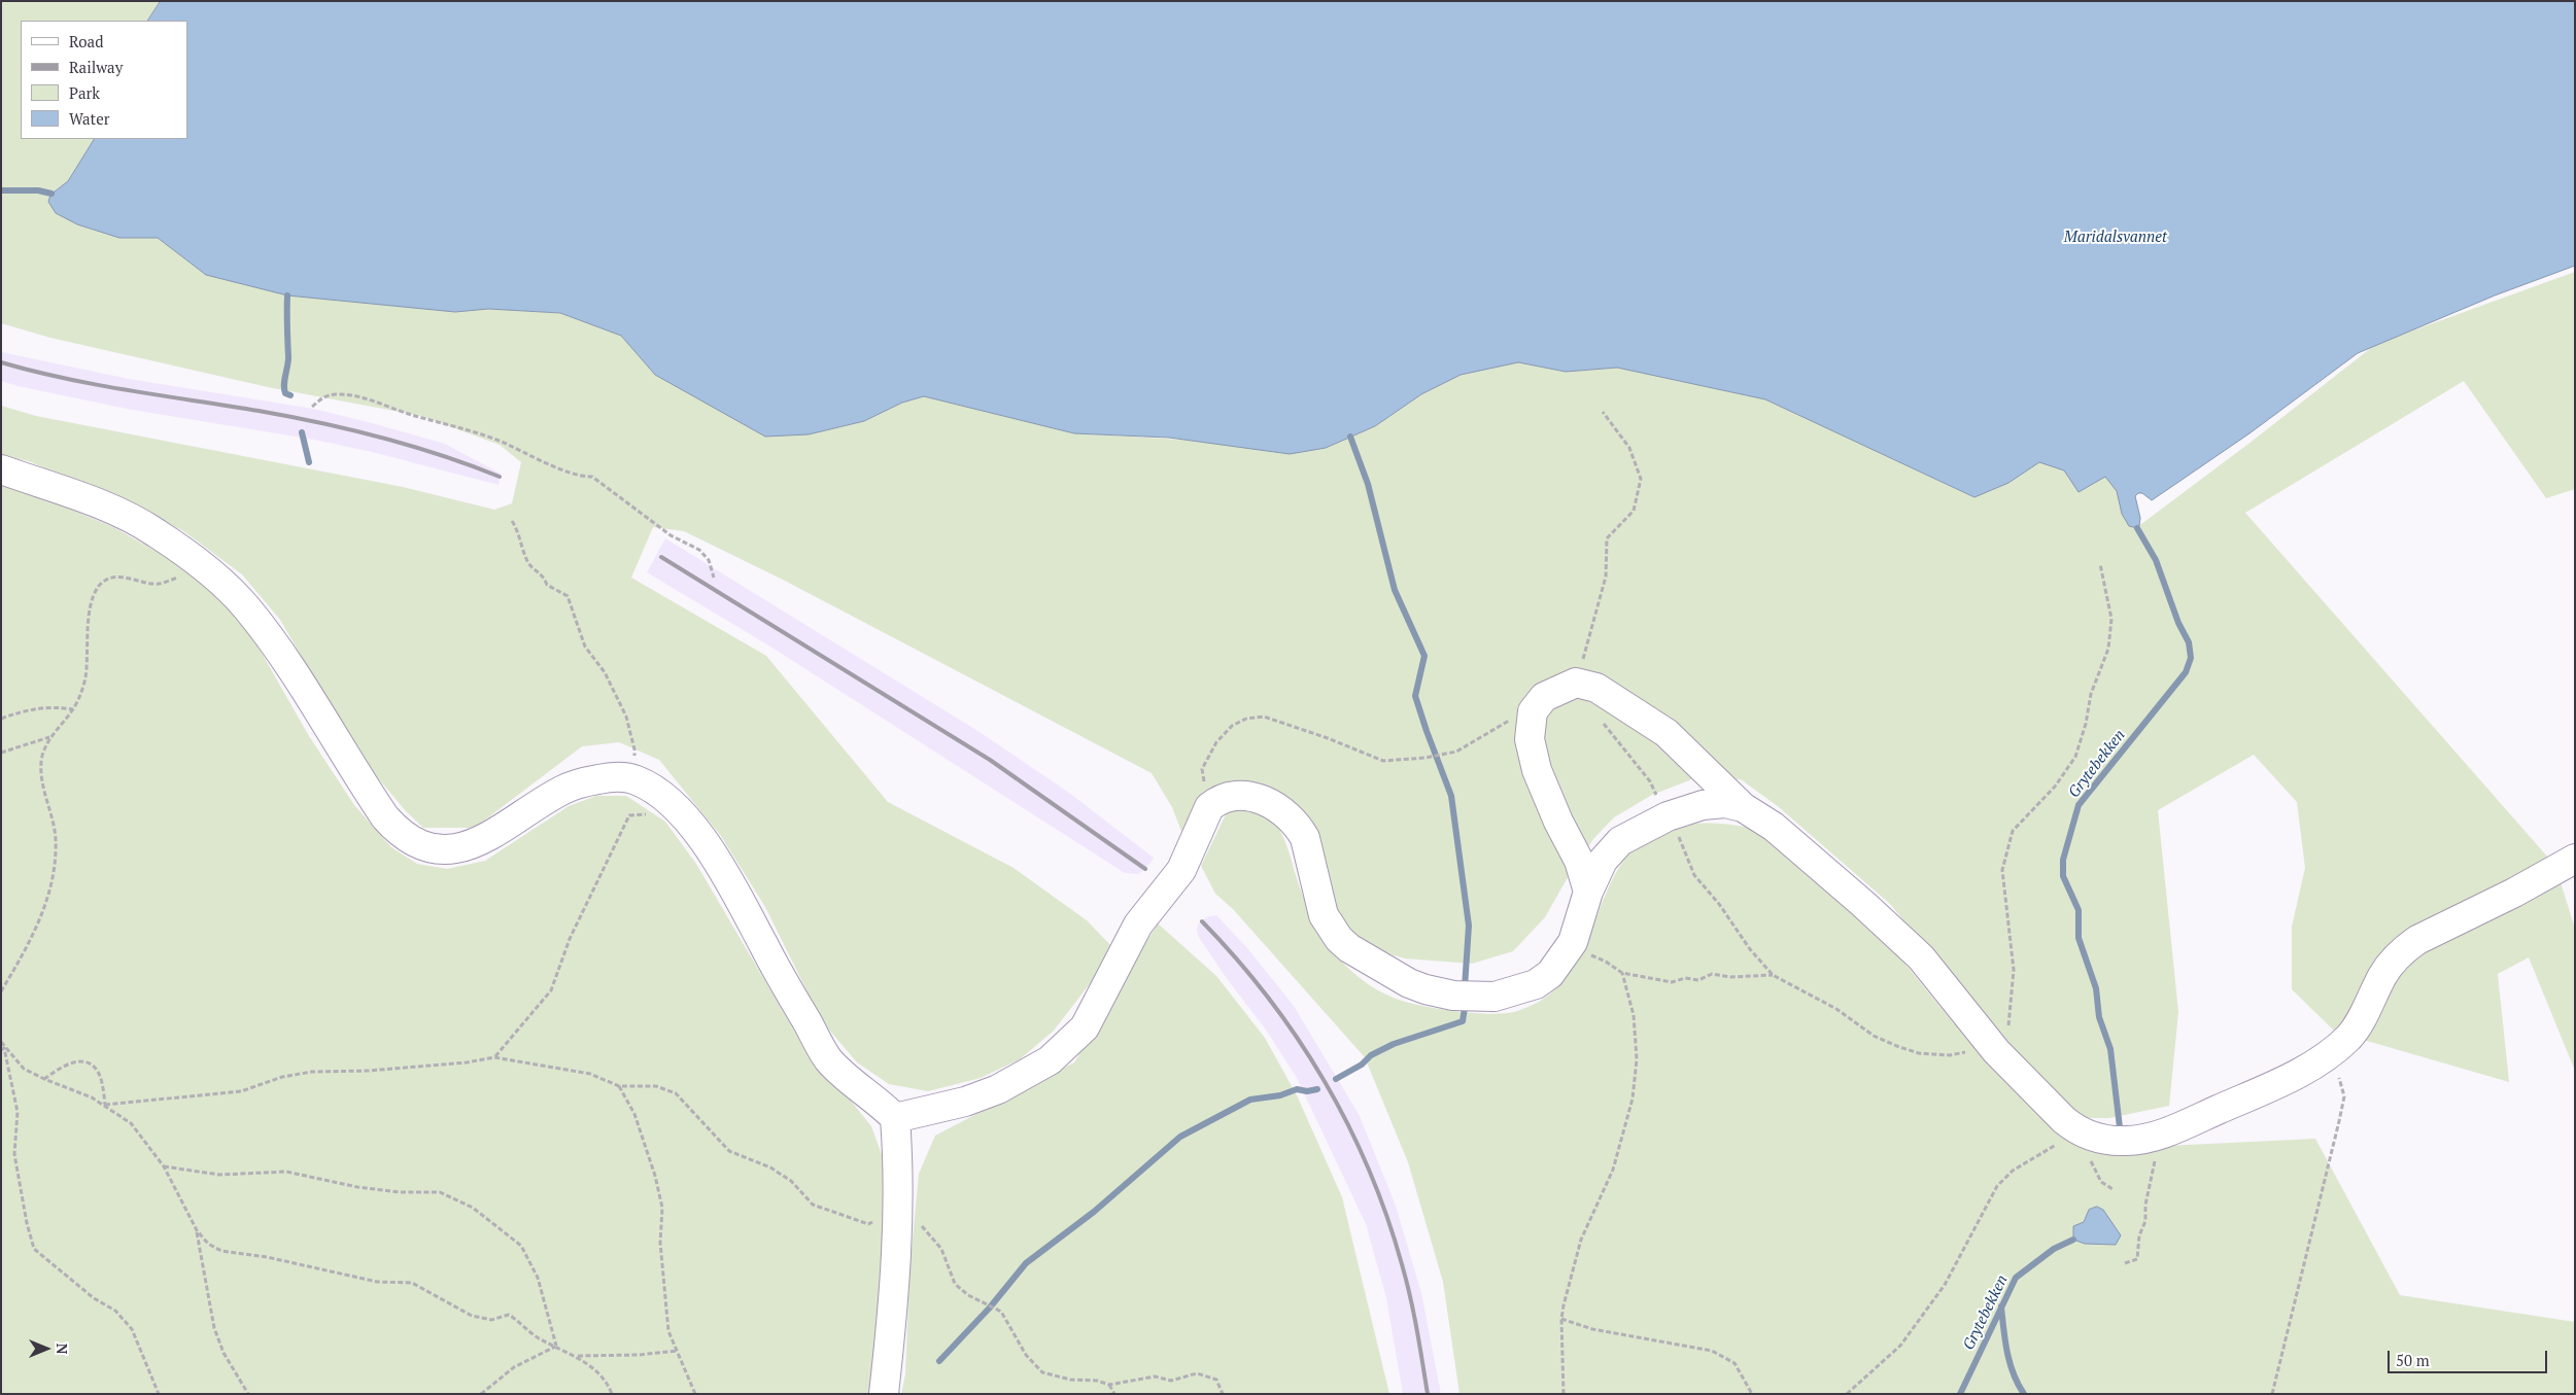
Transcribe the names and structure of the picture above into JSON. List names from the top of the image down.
{
  "water": ["Maridalsvannet", "Grytebekken"],
  "legend": [
    "Road",
    "Railway",
    "Park",
    "Water"
  ],
  "scale_bar": "50 m",
  "north": "right"
}
